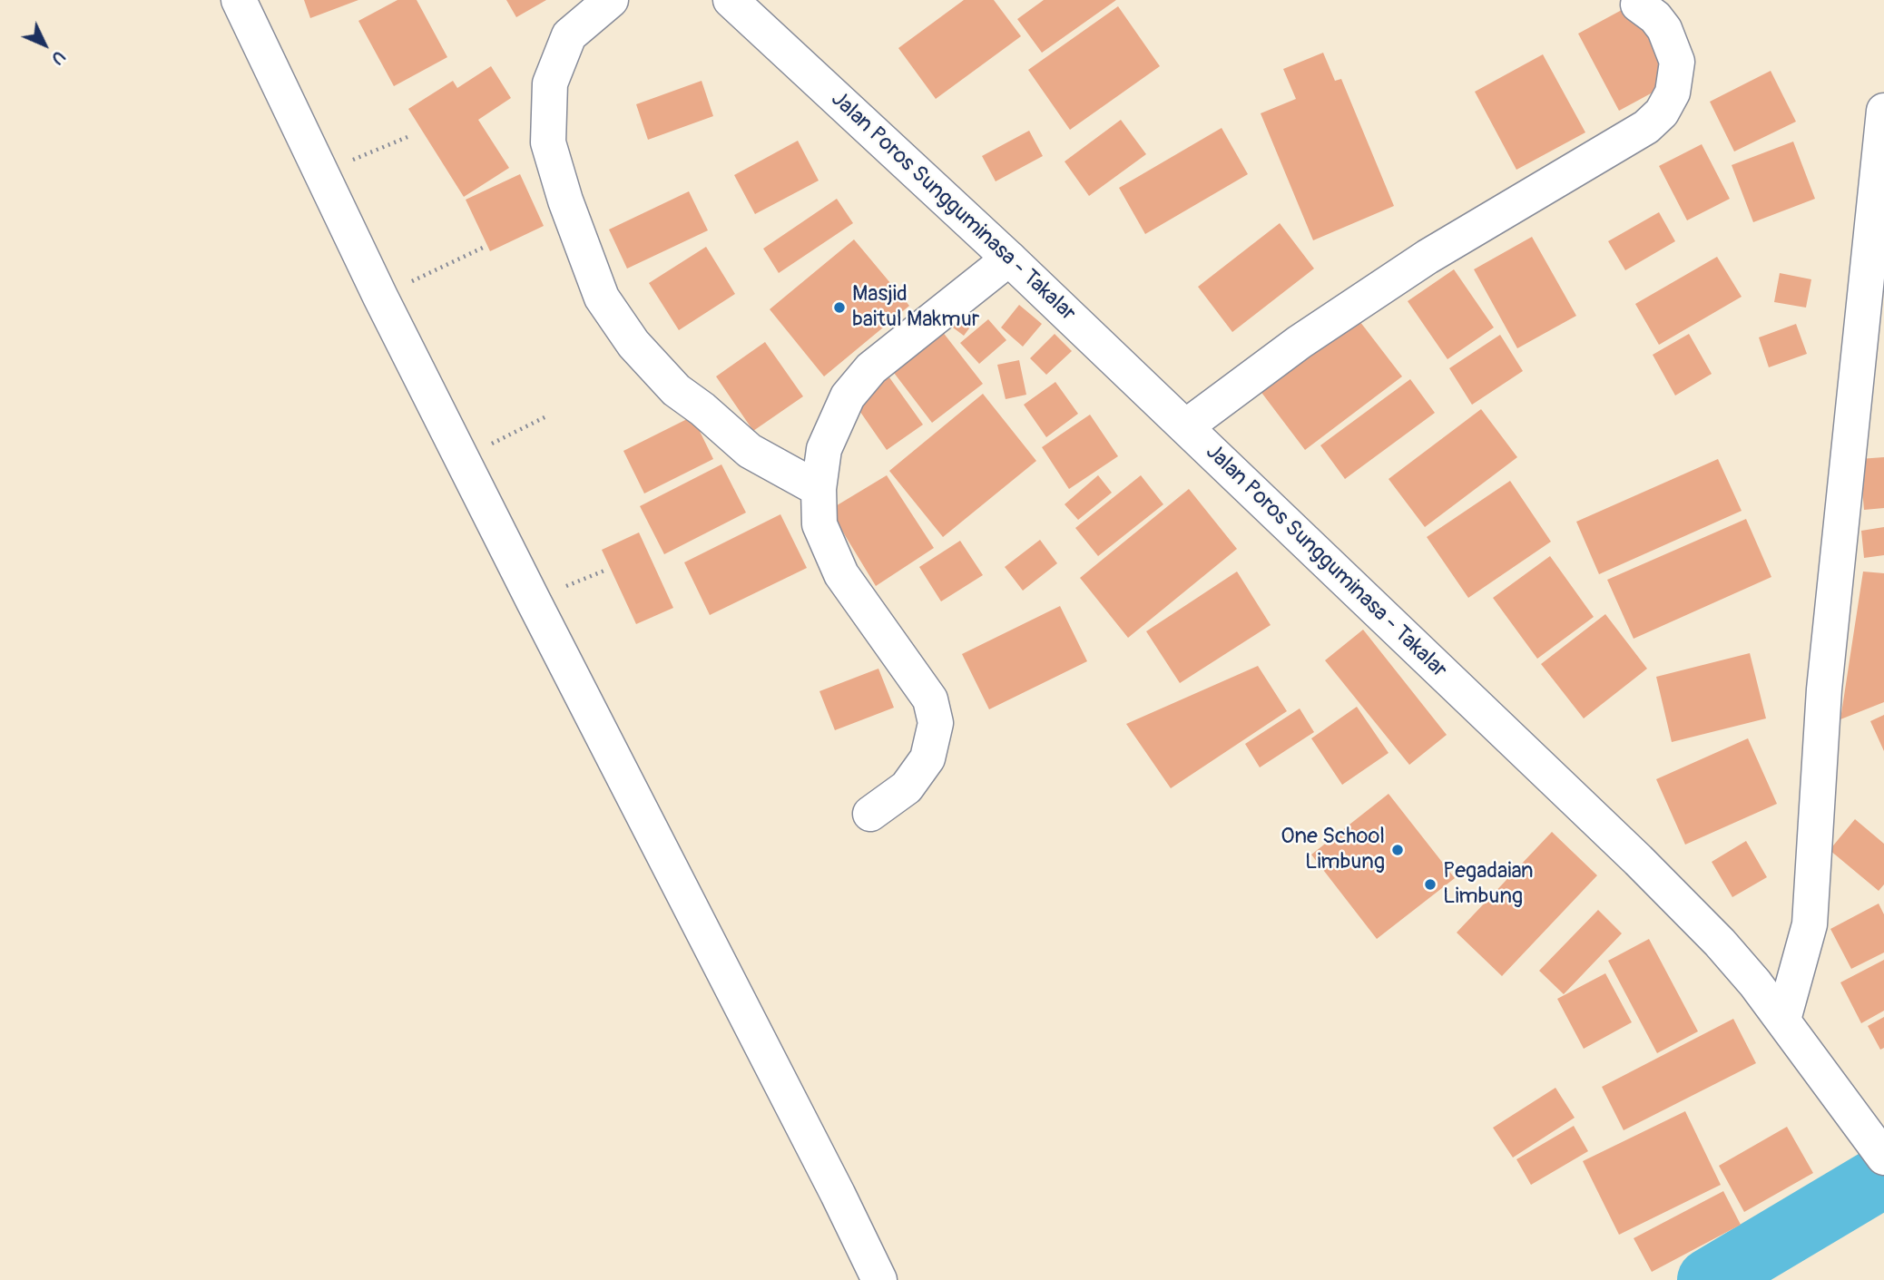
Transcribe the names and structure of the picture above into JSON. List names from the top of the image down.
{
  "streets": {
    "main road": ["Jalan Poros Sungguminasa - Takalar"]
  },
  "places": ["Masjid baitul Makmur", "One School Limbung", "Pegadaian Limbung"],
  "north": "bottom right"
}
